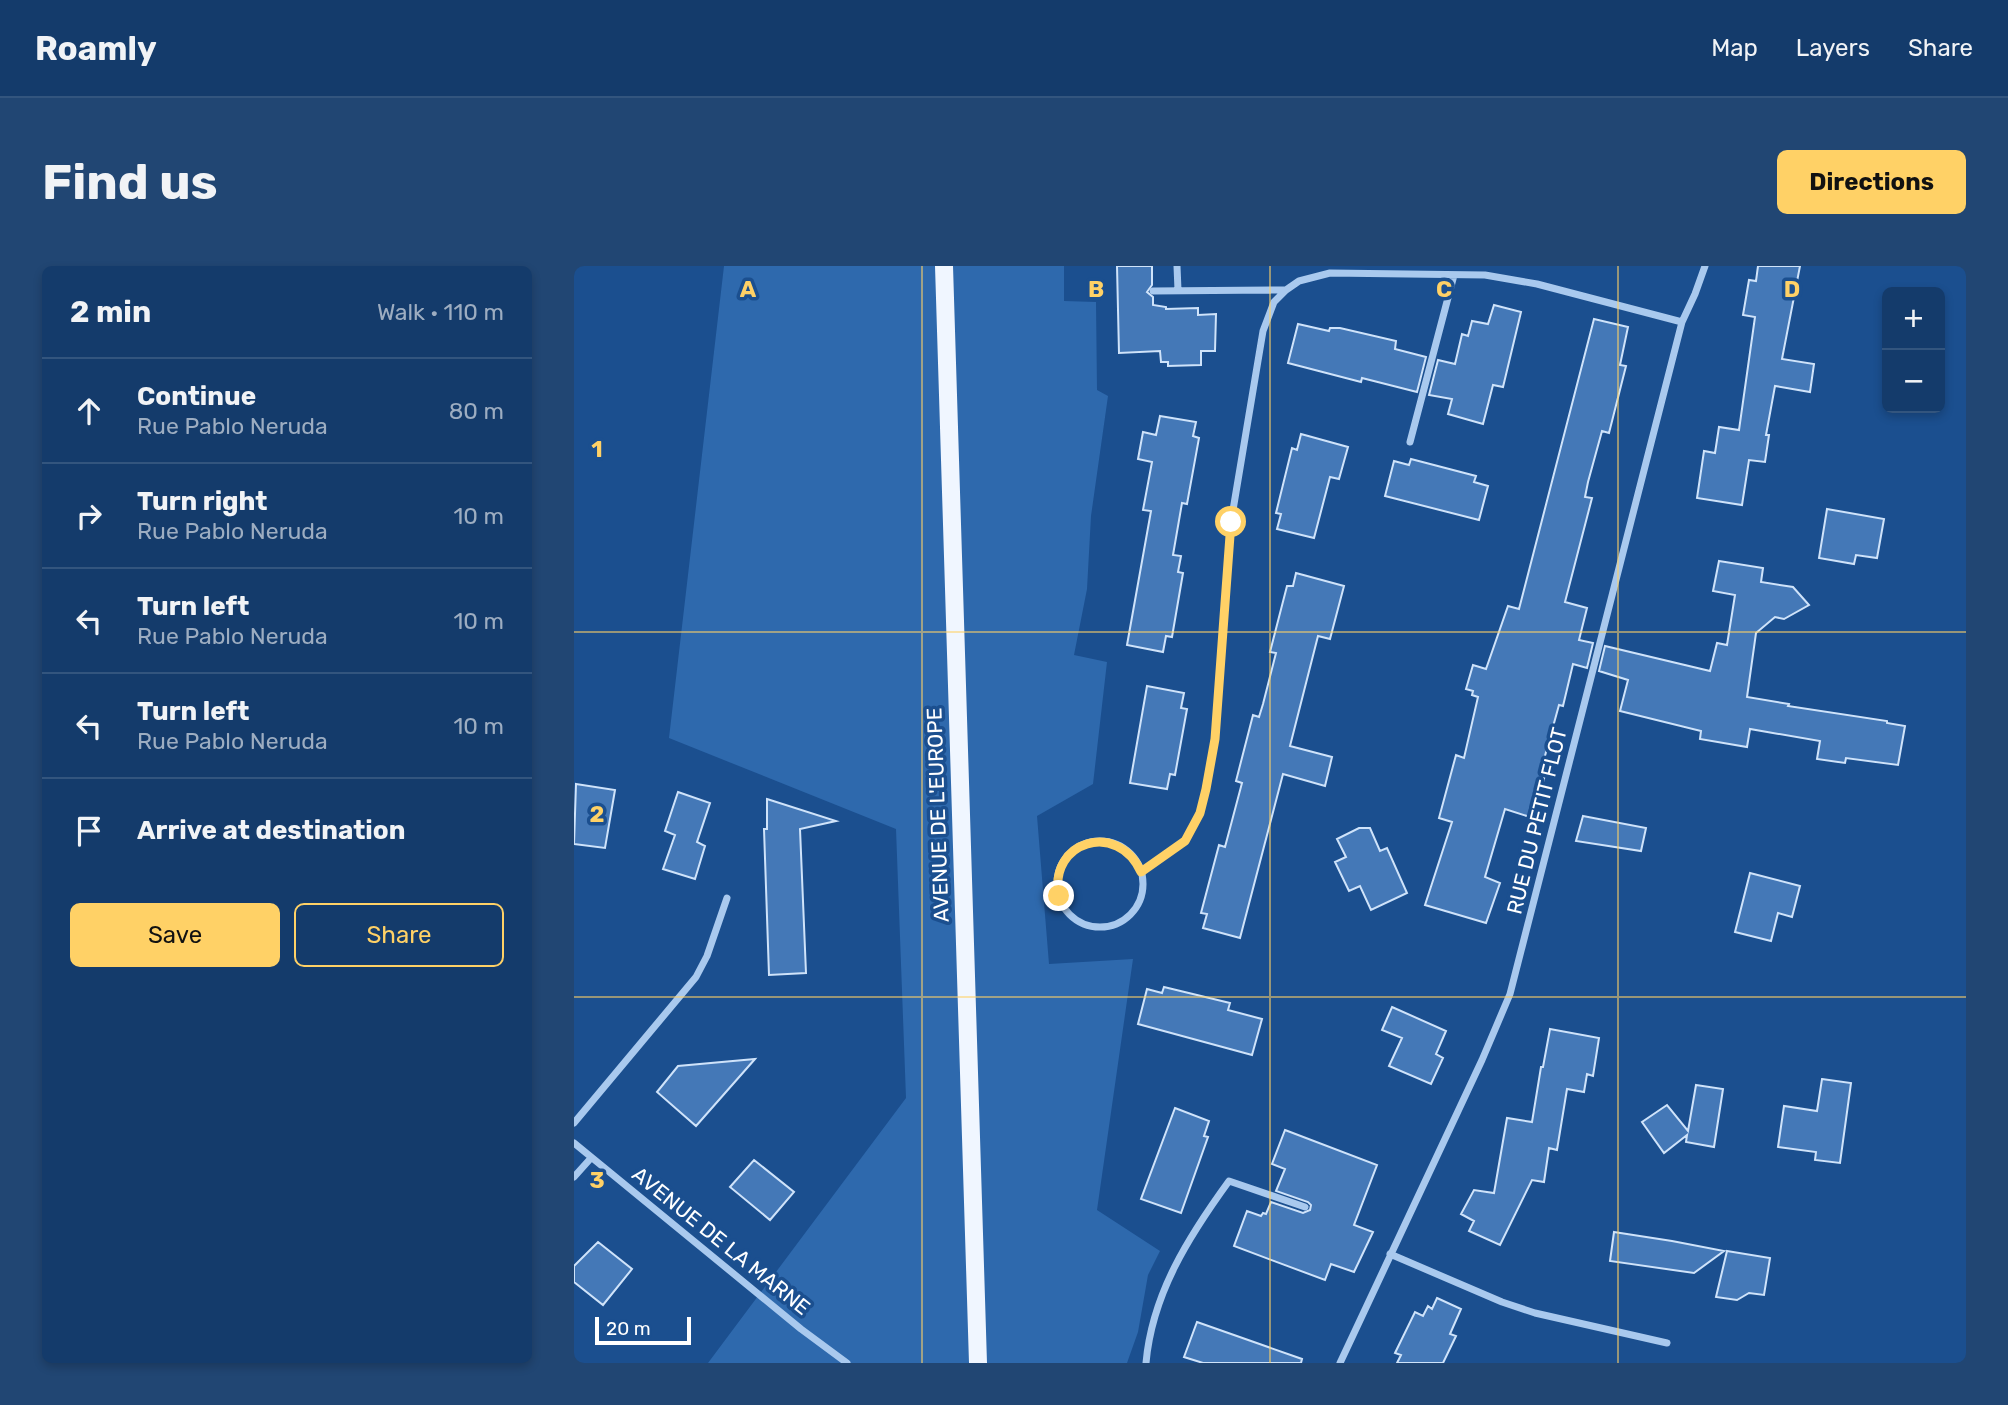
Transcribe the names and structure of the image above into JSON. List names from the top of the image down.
{
  "streets": {
    "main road": ["AVENUE DE L'EUROPE"],
    "street": ["RUE DU PETIT FLOT", "AVENUE DE LA MARNE"]
  },
  "scale_bar": "20 m",
  "page": {
    "header": "Roamly",
    "nav": ["Map", "Layers", "Share"],
    "buttons": [
      "Directions",
      ["Save", "Share"]
    ],
    "title": "Find us",
    "heading": ["2 min", "Walk · 110 m"],
    "map_buttons": ["+", "−"],
    "list": [
      ["Continue", "Rue Pablo Neruda", "80 m"],
      ["Turn right", "Rue Pablo Neruda", "10 m"],
      ["Turn left", "Rue Pablo Neruda", "10 m"],
      ["Turn left", "Rue Pablo Neruda", "10 m"],
      "Arrive at destination"
    ],
    "scale": "20 m"
  },
  "grid": {
    "columns": [
      "A",
      "B",
      "C",
      "D"
    ],
    "rows": ["1", "2", "3"]
  }
}
